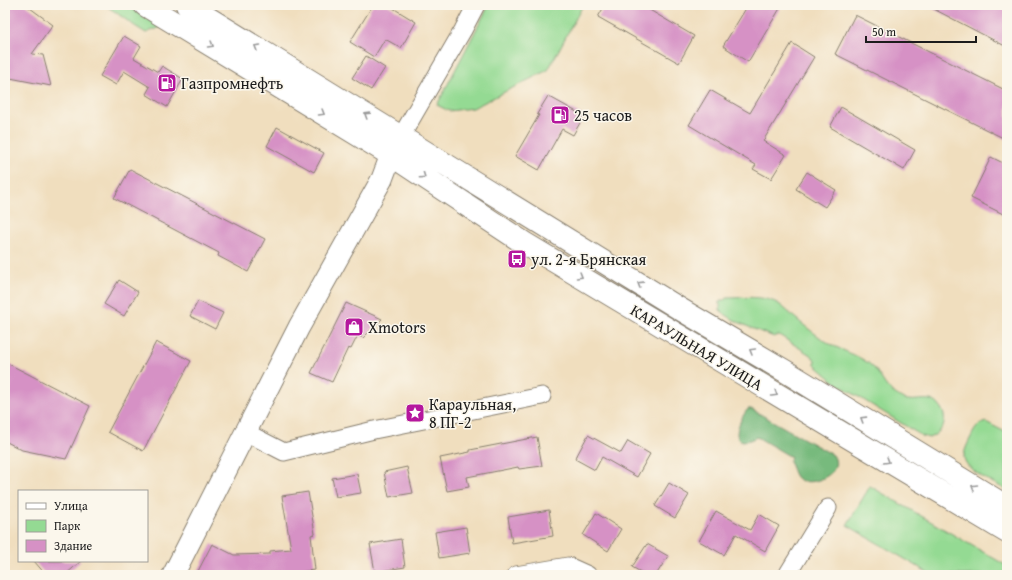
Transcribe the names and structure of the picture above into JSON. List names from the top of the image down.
{
  "streets": {
    "main road": ["КАРАУЛЬНАЯ УЛИЦА"]
  },
  "places": {
    "fuel station": ["Газпромнефть", "25 часов"],
    "bus stop": ["ул. 2-я Брянская"],
    "shop": ["Xmotors"],
    "place": ["Караульная, 8 ПГ-2"]
  },
  "legend": ["Улица", "Парк", "Здание"],
  "scale_bar": "50 m"
}
